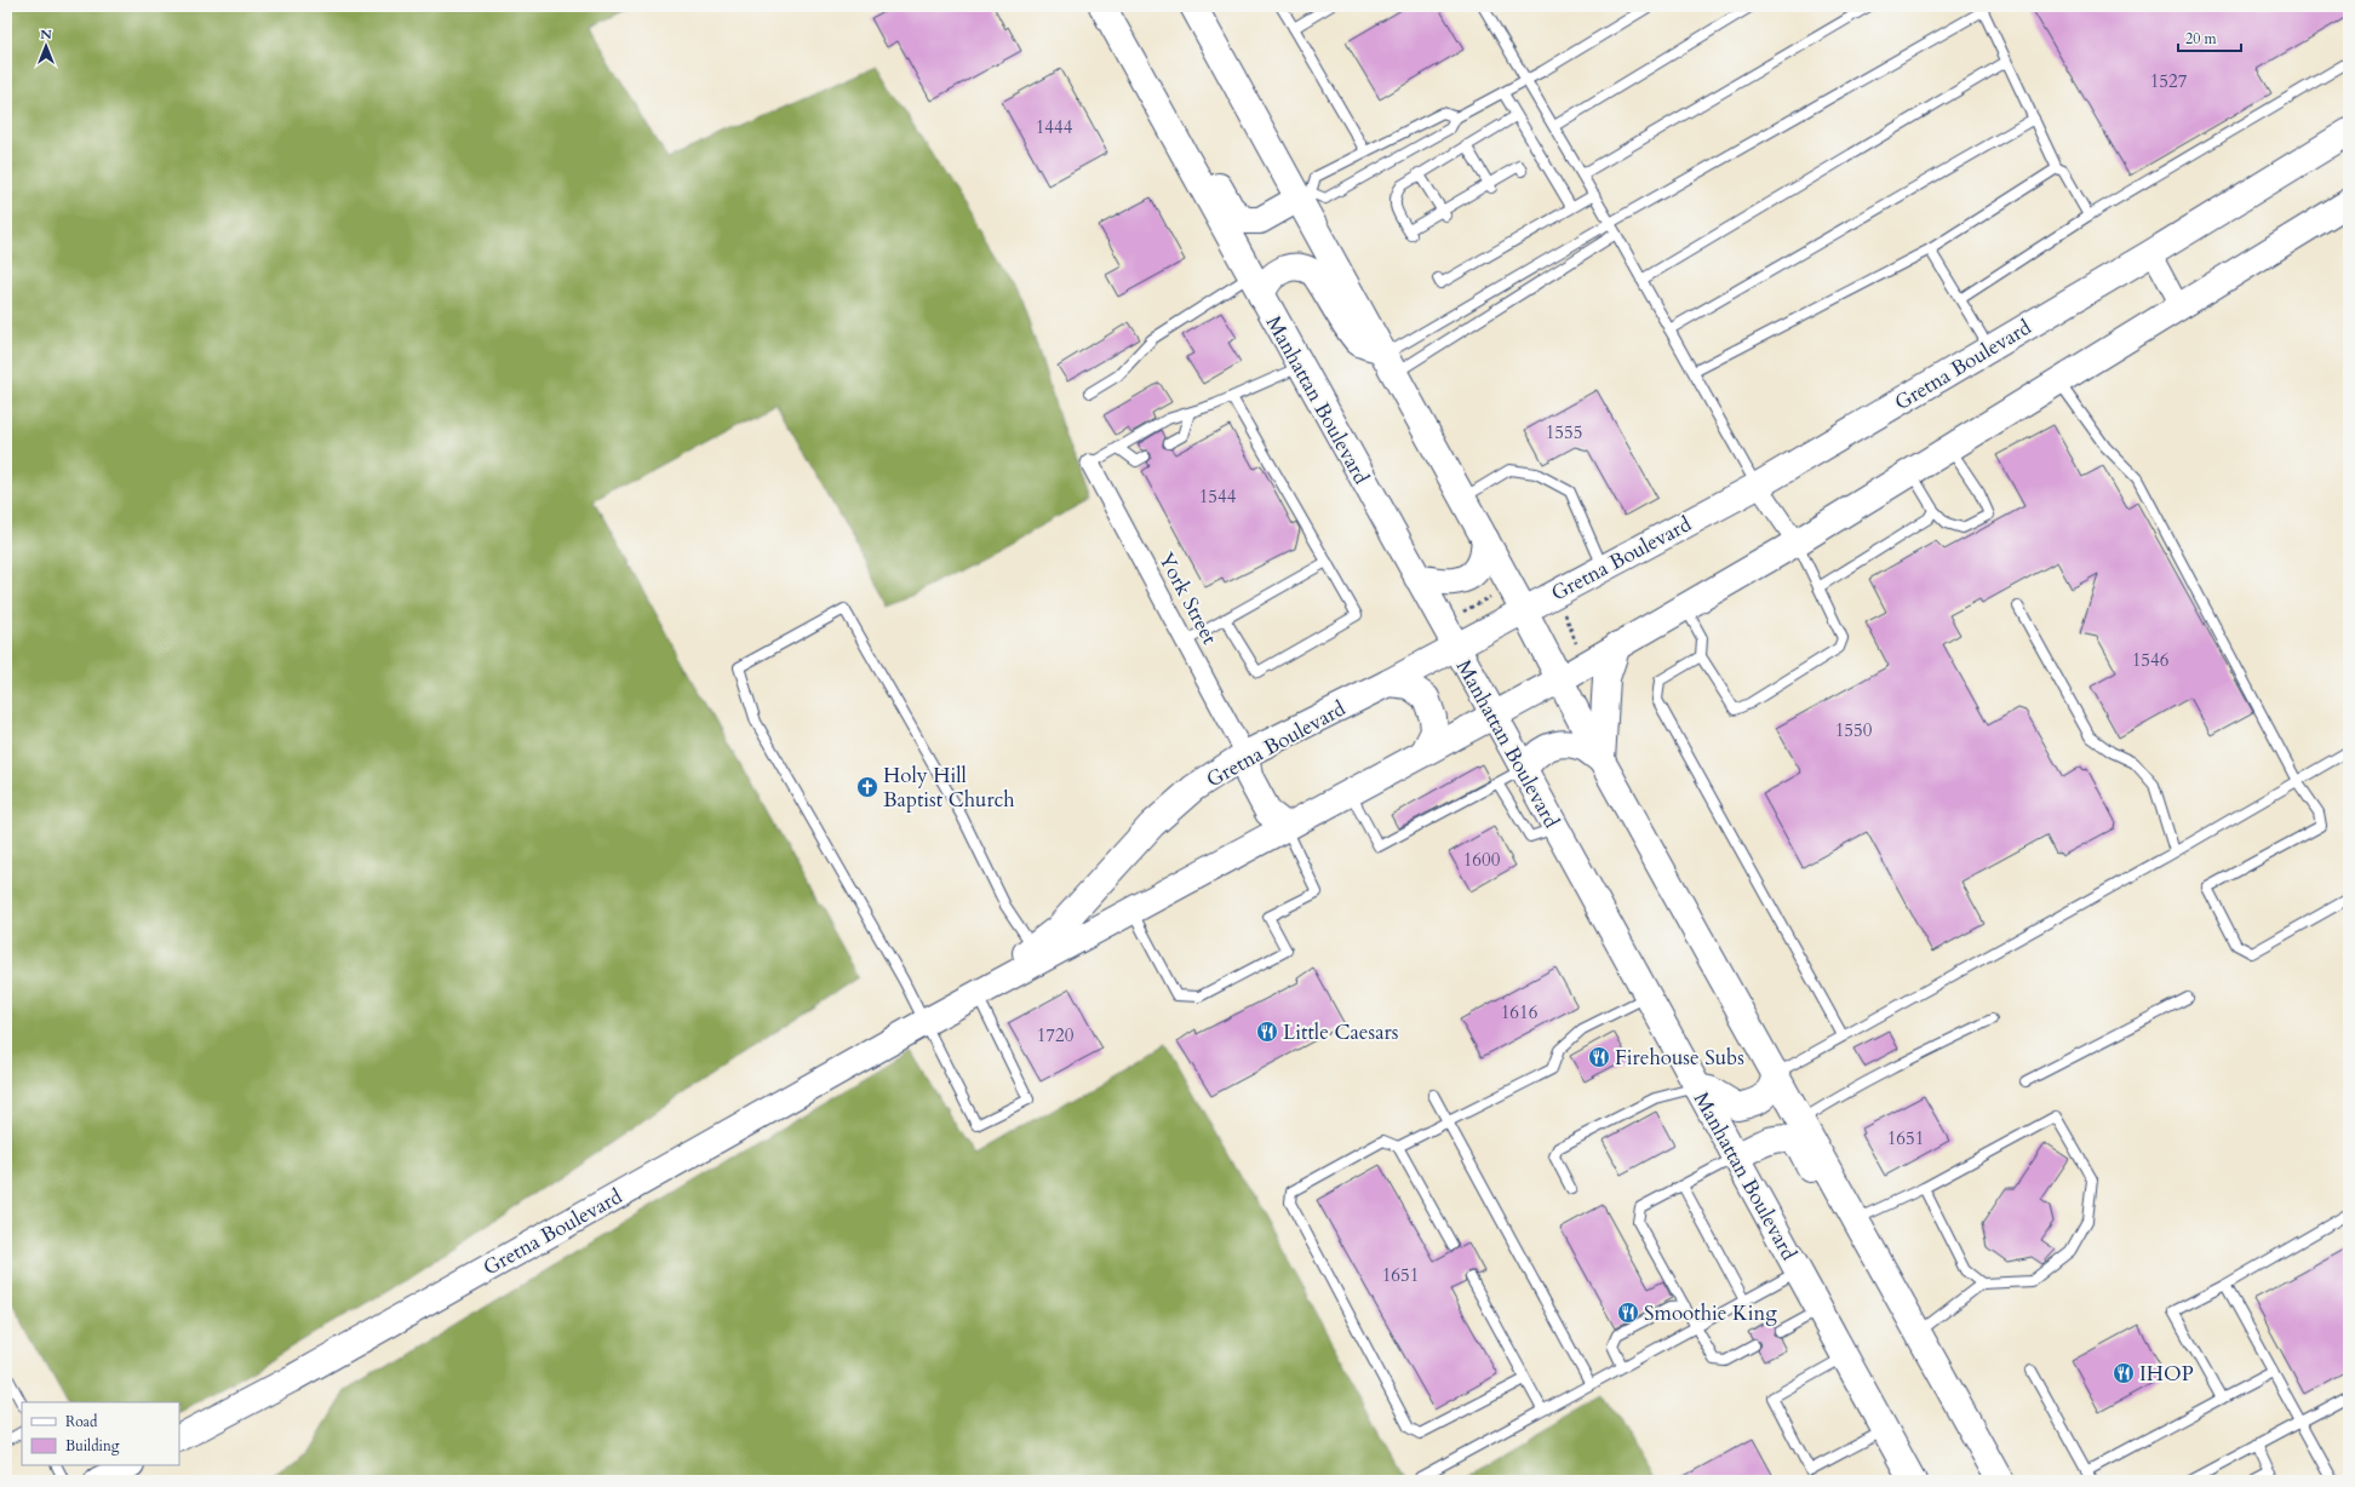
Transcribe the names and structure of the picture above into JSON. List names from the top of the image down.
{
  "streets": {
    "street": ["Gretna Boulevard", "Manhattan Boulevard", "York Street"]
  },
  "crossings": [
    ["Gretna Boulevard", "Manhattan Boulevard"],
    ["Gretna Boulevard", "York Street"]
  ],
  "places": {
    "church": ["Holy Hill Baptist Church"],
    "restaurant": [
      "Little Caesars",
      "Firehouse Subs",
      "Smoothie King",
      "IHOP"
    ]
  },
  "house_numbers": [
    "1527",
    "1444",
    "1555",
    "1544",
    "1546",
    "1550",
    "1600",
    "1616",
    "1720",
    "1651",
    "1651"
  ],
  "legend": ["Road", "Building"],
  "scale_bar": "20 m",
  "north": "top"
}
